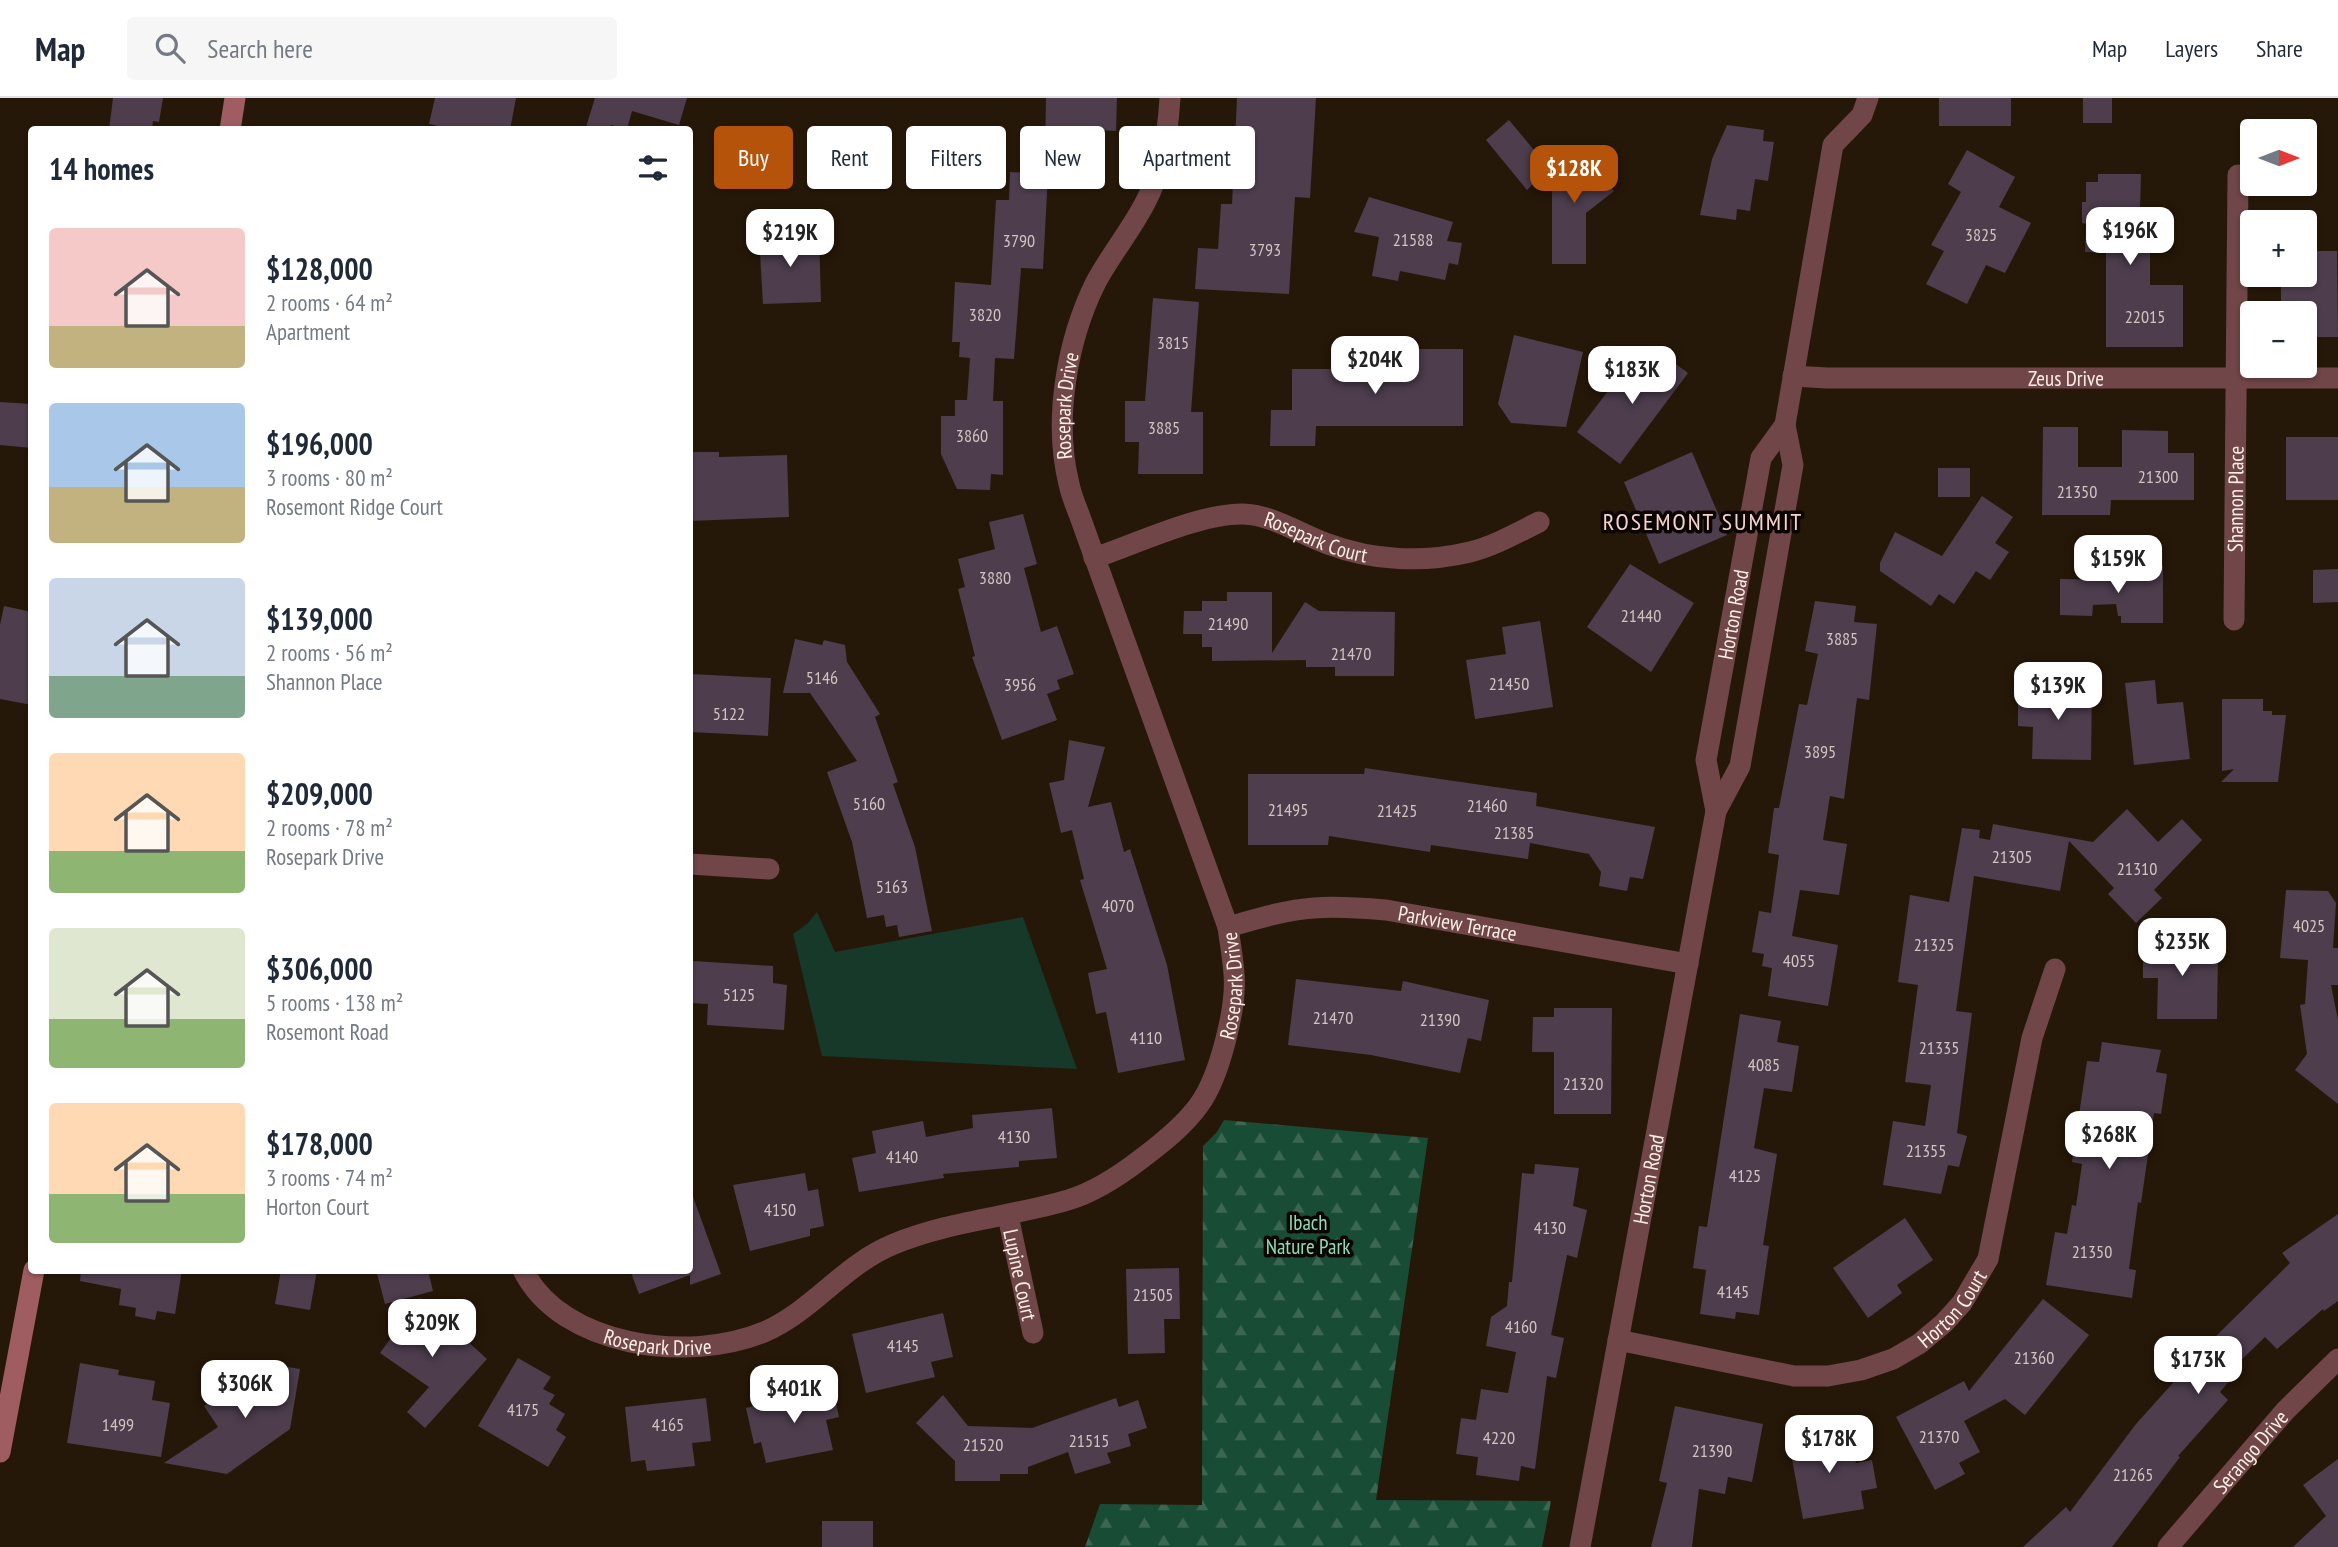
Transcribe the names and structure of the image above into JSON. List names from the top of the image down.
{
  "streets": {
    "street": [
      "Zeus Drive",
      "Rosepark Drive",
      "Shannon Place",
      "Rosepark Court",
      "Horton Road",
      "Parkview Terrace",
      "Lupine Court",
      "Horton Court",
      "Serango Drive"
    ]
  },
  "crossings": [
    ["Zeus Drive", "Shannon Place"],
    ["Zeus Drive", "Horton Road"],
    ["Rosepark Drive", "Rosepark Court"],
    ["Rosepark Drive", "Parkview Terrace"],
    ["Rosepark Drive", "Lupine Court"],
    ["Horton Road", "Parkview Terrace"],
    ["Horton Road", "Horton Court"]
  ],
  "districts": ["ROSEMONT SUMMIT"],
  "parks": ["Ibach Nature Park"],
  "house_numbers": [
    "3825",
    "21588",
    "3790",
    "3793",
    "3820",
    "22015",
    "3815",
    "3885",
    "3860",
    "21300",
    "21350",
    "3880",
    "21440",
    "21490",
    "3885",
    "21470",
    "5146",
    "21450",
    "3956",
    "5122",
    "3895",
    "5160",
    "21460",
    "21495",
    "21425",
    "21385",
    "21305",
    "21310",
    "5163",
    "4070",
    "4025",
    "21325",
    "4055",
    "5125",
    "21470",
    "21390",
    "4110",
    "21335",
    "4085",
    "21320",
    "4130",
    "21355",
    "4140",
    "4125",
    "4150",
    "4130",
    "21350",
    "4145",
    "21505",
    "4160",
    "4145",
    "21360",
    "4175",
    "1499",
    "4165",
    "21370",
    "4220",
    "21515",
    "21520",
    "21390",
    "21265"
  ],
  "north": "right",
  "page": {
    "header": "Map",
    "search": "Search here",
    "nav": ["Map", "Layers", "Share"],
    "map_buttons": ["+", "−"],
    "chip": [
      "Buy",
      "Rent",
      "Filters",
      "New",
      "Apartment"
    ],
    "heading": "14 homes",
    "price": [
      "$128K",
      "$196K",
      "$219K",
      "$204K",
      "$183K",
      "$159K",
      "$139K",
      "$235K",
      "$268K",
      "$209K",
      "$173K",
      "$306K",
      "$401K",
      "$178K"
    ],
    "list": [
      {
        "name": "$128,000",
        "note": "2 rooms · 64 m² · Apartment"
      },
      {
        "name": "$196,000",
        "note": "3 rooms · 80 m² · Rosemont Ridge Court"
      },
      {
        "name": "$139,000",
        "note": "2 rooms · 56 m² · Shannon Place"
      },
      {
        "name": "$209,000",
        "note": "2 rooms · 78 m² · Rosepark Drive"
      },
      {
        "name": "$306,000",
        "note": "5 rooms · 138 m² · Rosemont Road"
      },
      {
        "name": "$178,000",
        "note": "3 rooms · 74 m² · Horton Court"
      }
    ]
  }
}
